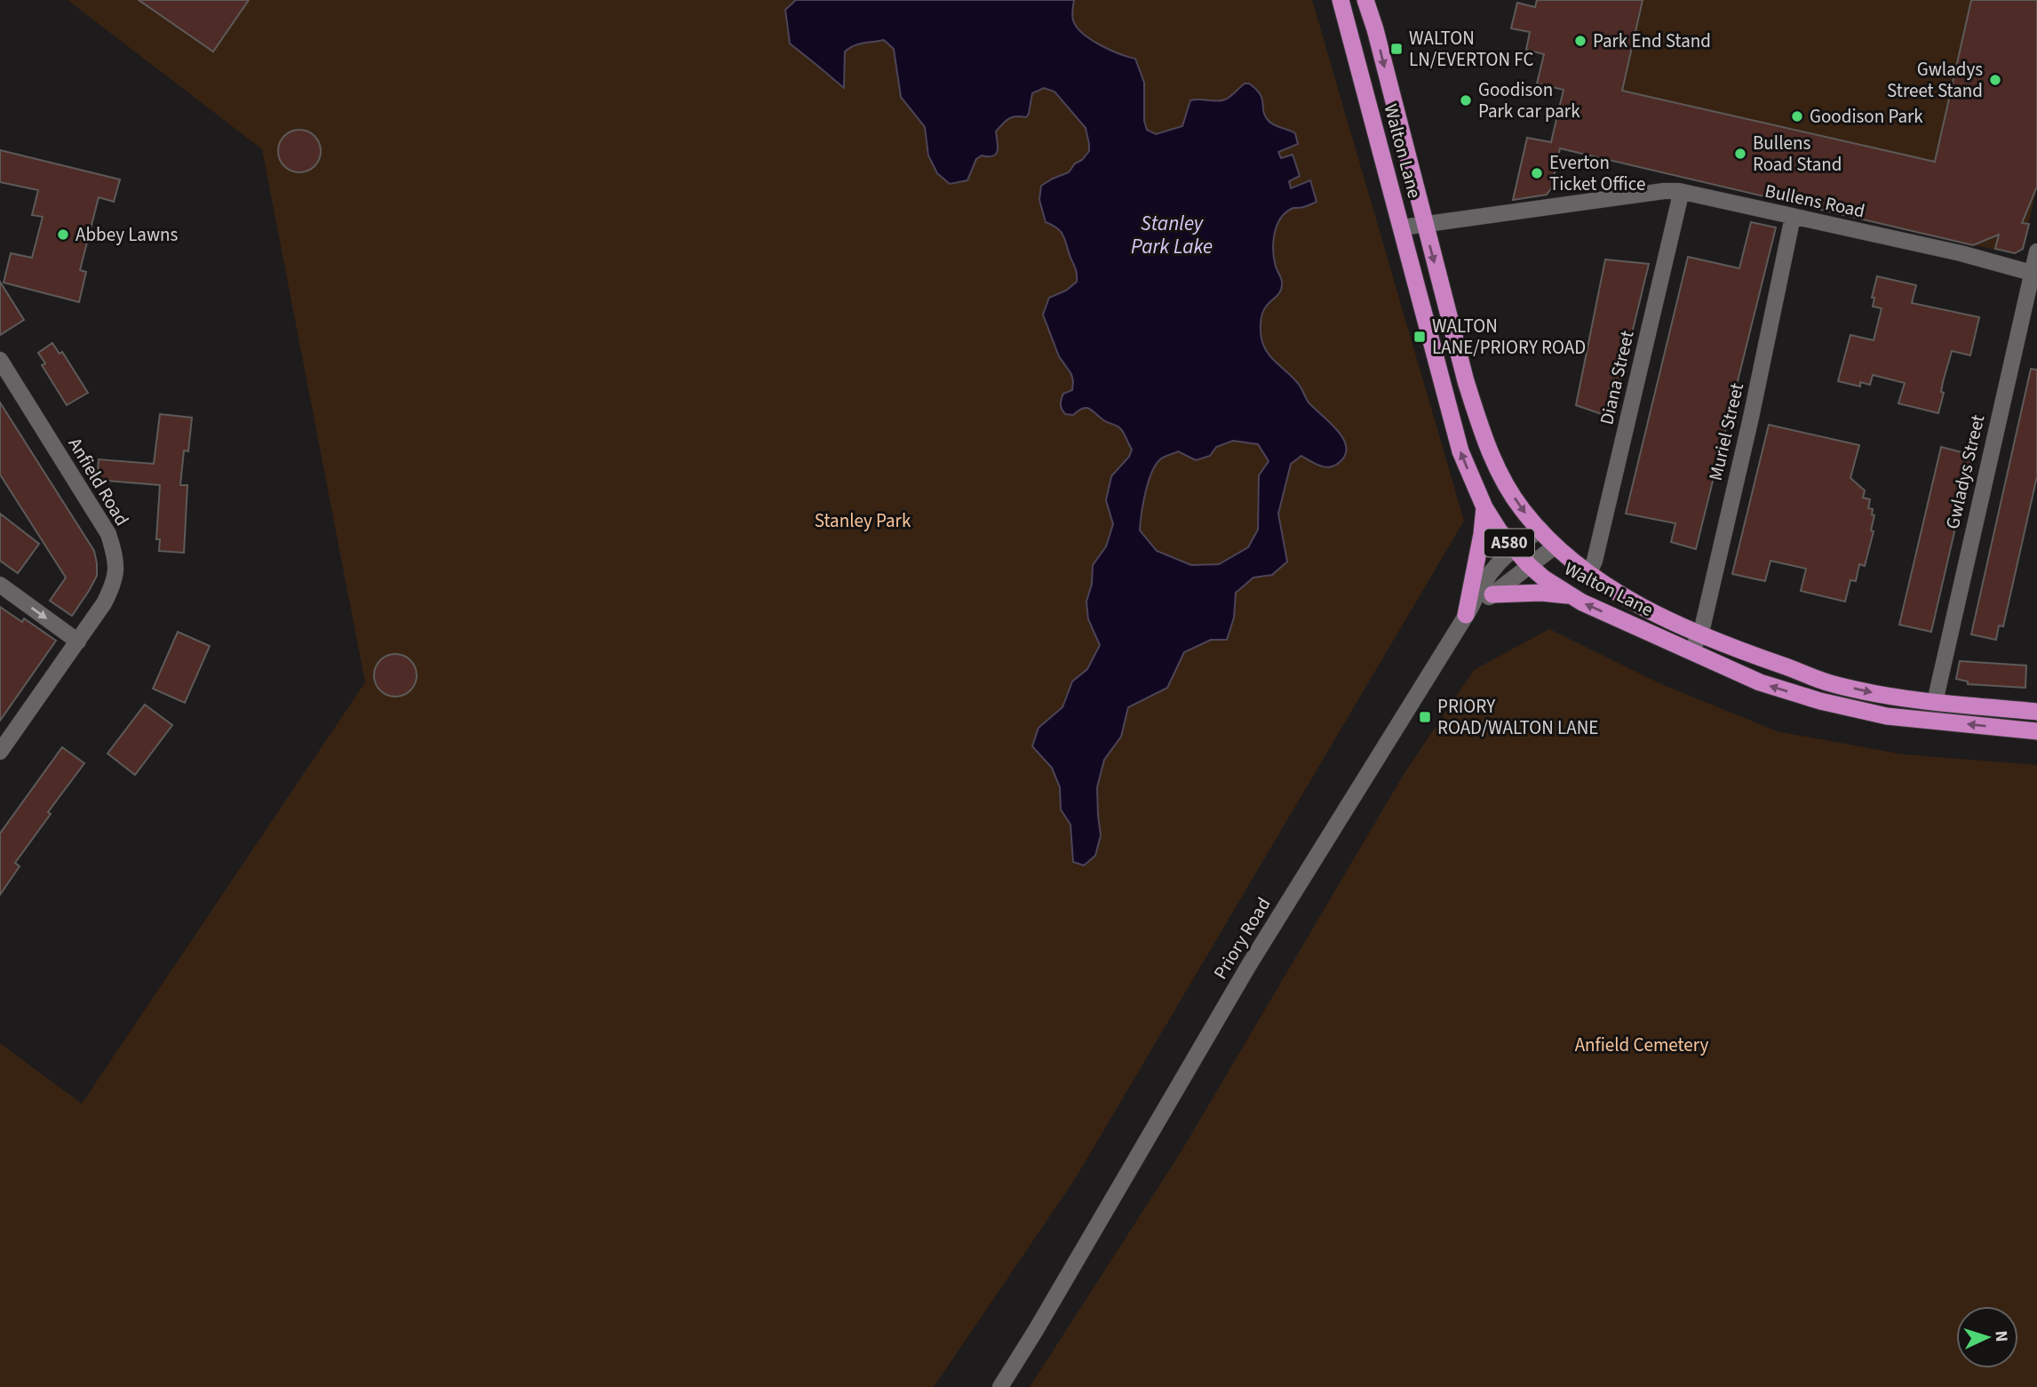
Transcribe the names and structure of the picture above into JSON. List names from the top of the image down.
{
  "streets": {
    "highway": ["Walton Lane", "A580"],
    "street": [
      "Bullens Road",
      "Diana Street",
      "Muriel Street",
      "Gwladys Street",
      "Anfield Road",
      "Priory Road"
    ]
  },
  "crossings": [
    ["Walton Lane", "Bullens Road"],
    ["Walton Lane", "Diana Street"],
    ["Walton Lane", "Muriel Street"],
    ["Walton Lane", "Gwladys Street"],
    ["Walton Lane", "Priory Road"],
    ["Bullens Road", "Diana Street"],
    ["Bullens Road", "Muriel Street"],
    ["Bullens Road", "Gwladys Street"]
  ],
  "water": ["Stanley Park Lake"],
  "parks": ["Stanley Park", "Anfield Cemetery"],
  "places": {
    "other": [
      "Park End Stand",
      "Gwladys Street Stand",
      "Goodison Park car park",
      "Goodison Park",
      "Bullens Road Stand",
      "Everton Ticket Office",
      "Abbey Lawns"
    ],
    "transit": ["WALTON LN/EVERTON FC", "WALTON LANE/PRIORY ROAD", "PRIORY ROAD/WALTON LANE"]
  },
  "north": "right"
}
